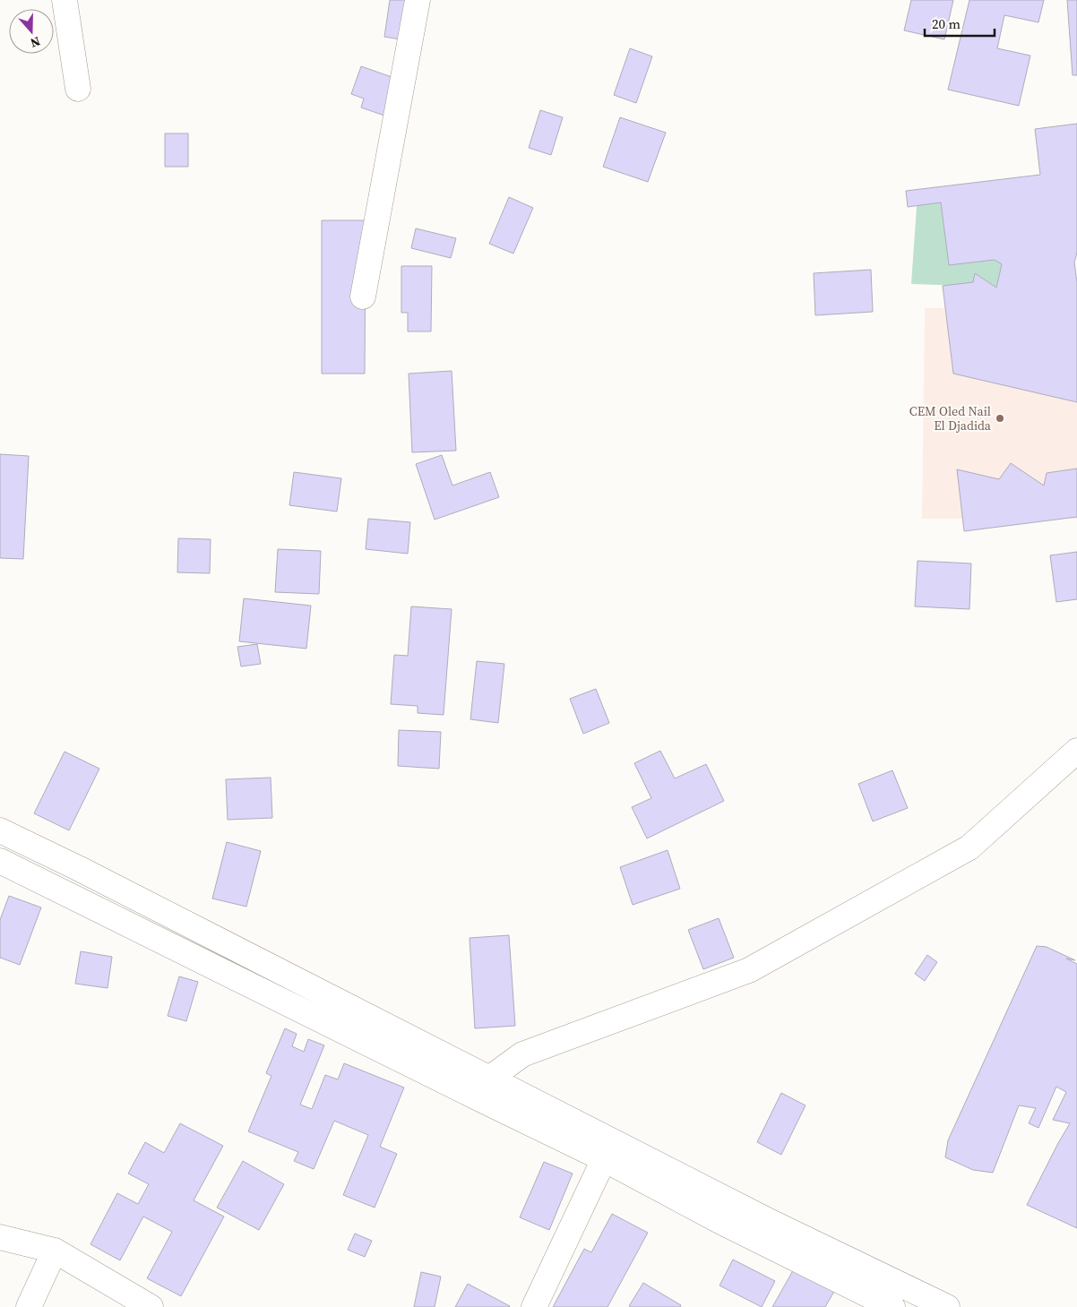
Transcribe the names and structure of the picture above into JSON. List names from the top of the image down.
{
  "places": ["CEM Oled Nail El Djadida"],
  "scale_bar": "20 m",
  "north": "bottom"
}
